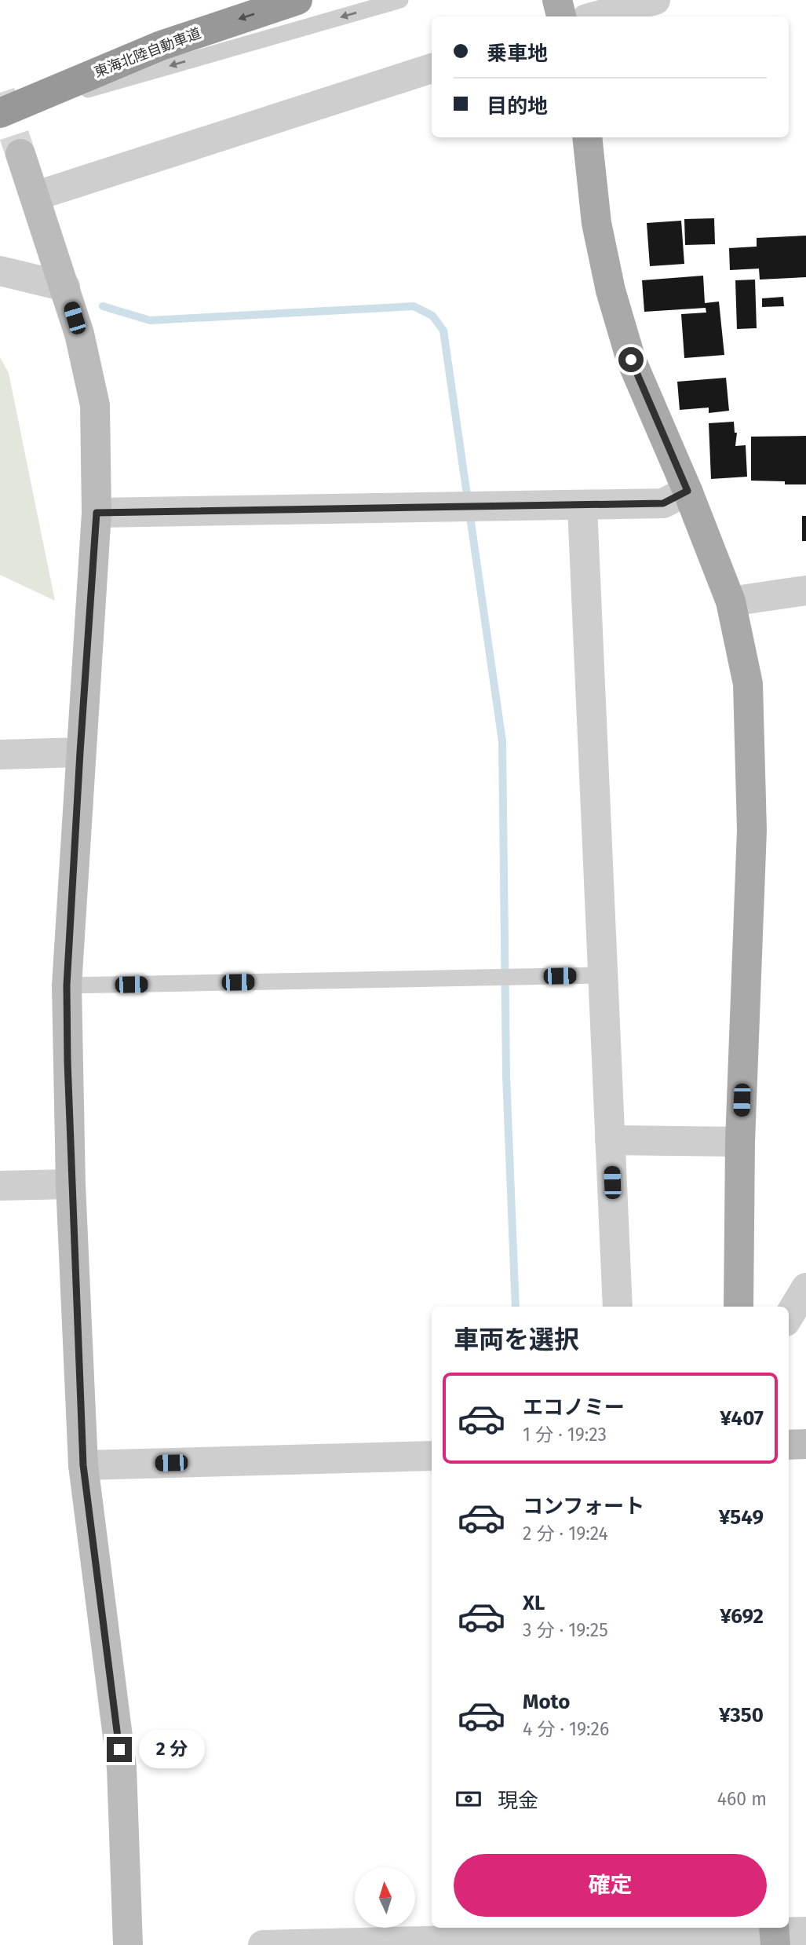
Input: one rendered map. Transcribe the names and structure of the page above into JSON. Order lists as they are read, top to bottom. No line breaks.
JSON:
{"streets":{"highway":["東海北陸自動車道"]},"one_way":["東海北陸自動車道"],"north":"top","page":{"banner":["乗車地","目的地"],"heading":"車両を選択","list":[{"name":"エコノミー","note":"1 分 · 19:23","value":"¥407"},{"name":"コンフォート","note":"2 分 · 19:24","value":"¥549"},{"name":"XL","note":"3 分 · 19:25","value":"¥692"},{"name":"Moto","note":"4 分 · 19:26","value":"¥350"}],"bubble":"2 分","pay":["現金","460 m"],"buttons":"確定"}}
